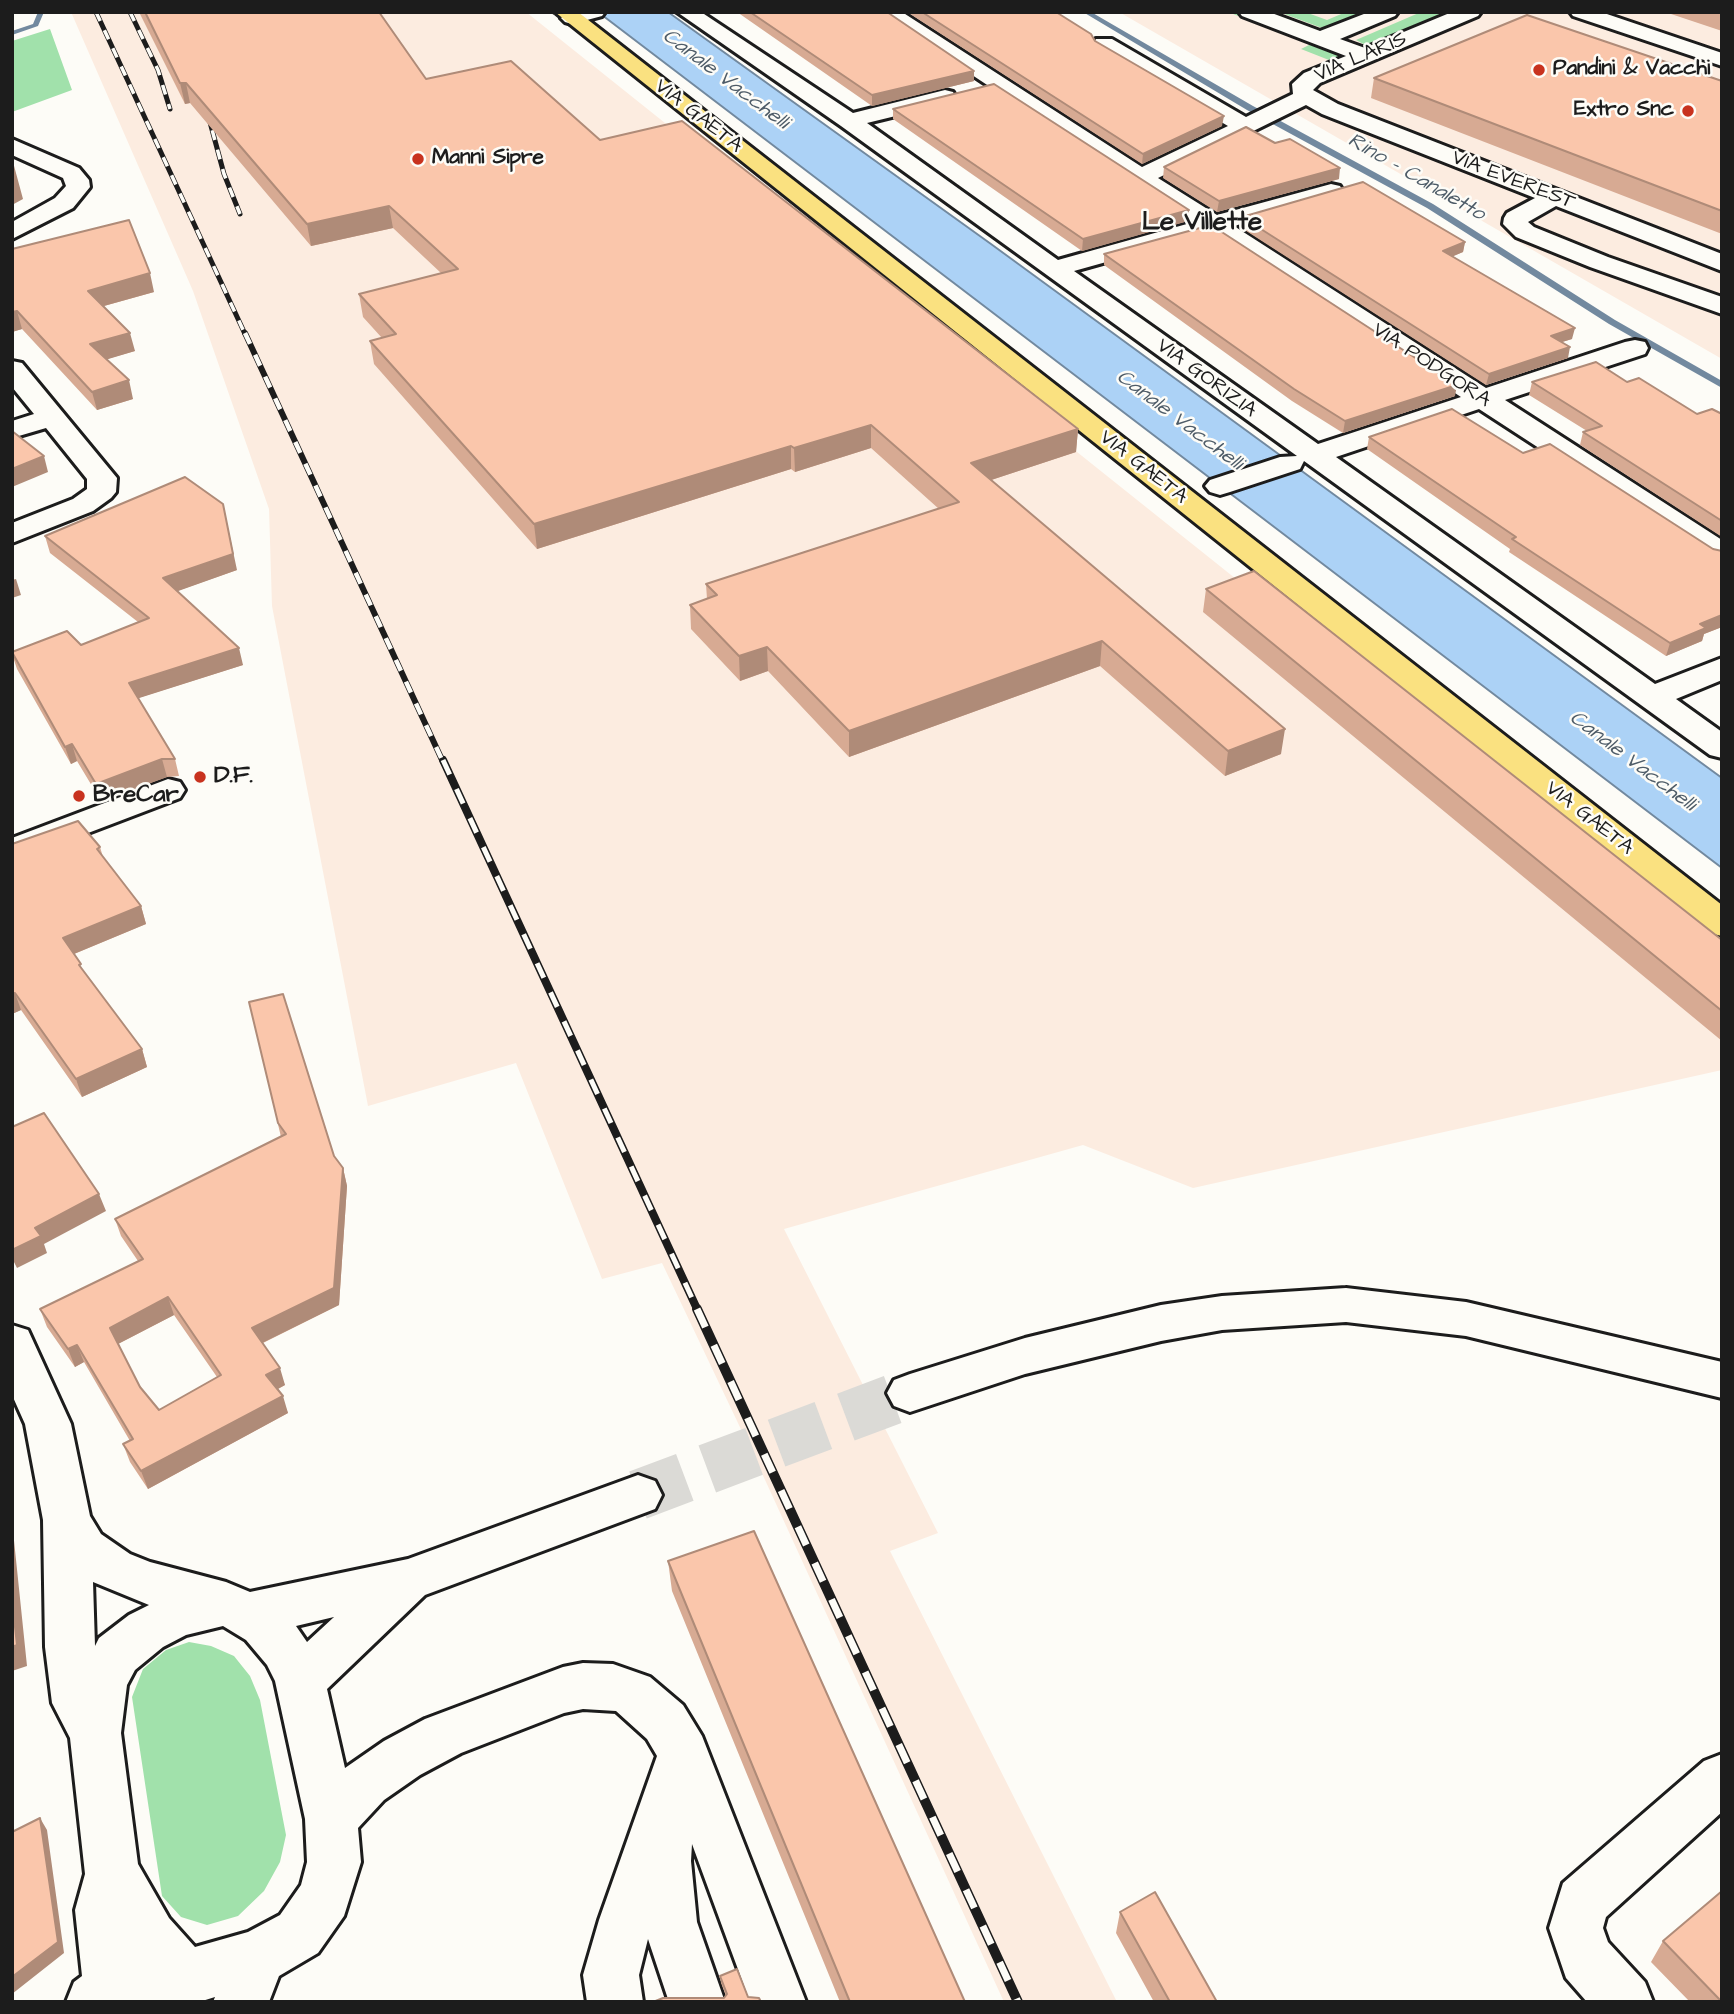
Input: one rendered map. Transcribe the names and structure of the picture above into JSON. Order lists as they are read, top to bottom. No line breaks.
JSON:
{"streets":{"main road":["VIA GAETA"],"street":["VIA LARIS","VIA EVEREST","VIA PODGORA","VIA GORIZIA"]},"crossings":[["VIA LARIS","VIA EVEREST"]],"districts":["Le Villette"],"water":["Canale Vacchelli","Rino - Canaletto"],"places":["Pandini & Vacchi","Extro Snc","Manni Sipre","D.F.","BreCar"]}
